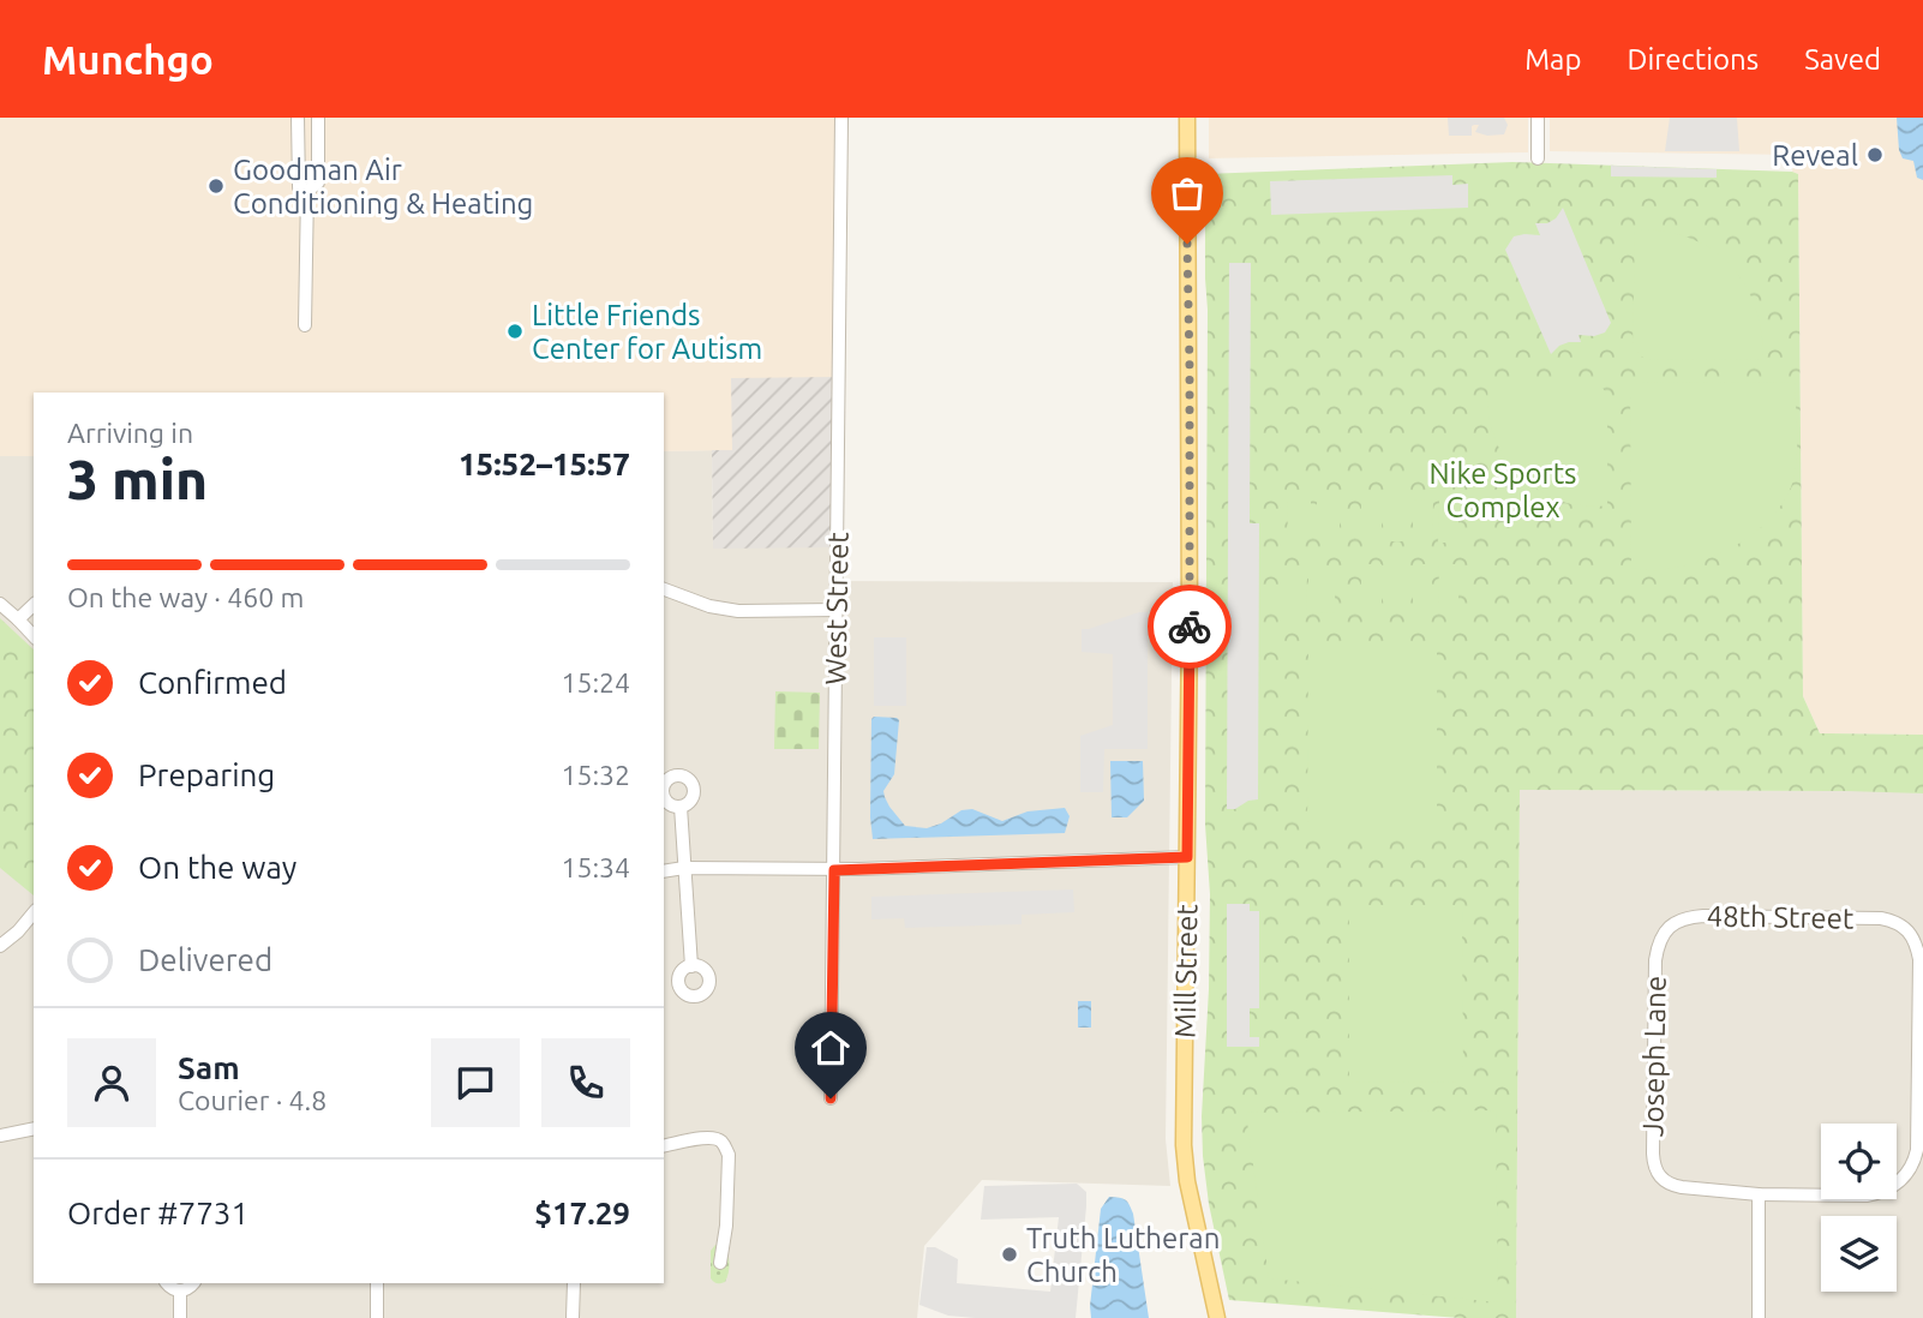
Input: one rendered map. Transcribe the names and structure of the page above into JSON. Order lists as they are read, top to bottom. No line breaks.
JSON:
{"streets":{"main road":["Mill Street"],"street":["West Street","48th Street","Joseph Lane"]},"crossings":[["48th Street","Joseph Lane"]],"parks":["Nike Sports Complex"],"places":["Reveal","Goodman Air Conditioning & Heating","Little Friends Center for Autism","Truth Lutheran Church"],"page":{"header":"Munchgo","nav":["Map","Directions","Saved"],"heading":["3 min","Arriving in","15:52–15:57"],"panel":["Sam","Courier · 4.8","Order #7731","$17.29"],"bar":"On the way · 460 m","list":[["Confirmed","15:24"],["Preparing","15:32"],["On the way","15:34"],"Delivered"]}}
